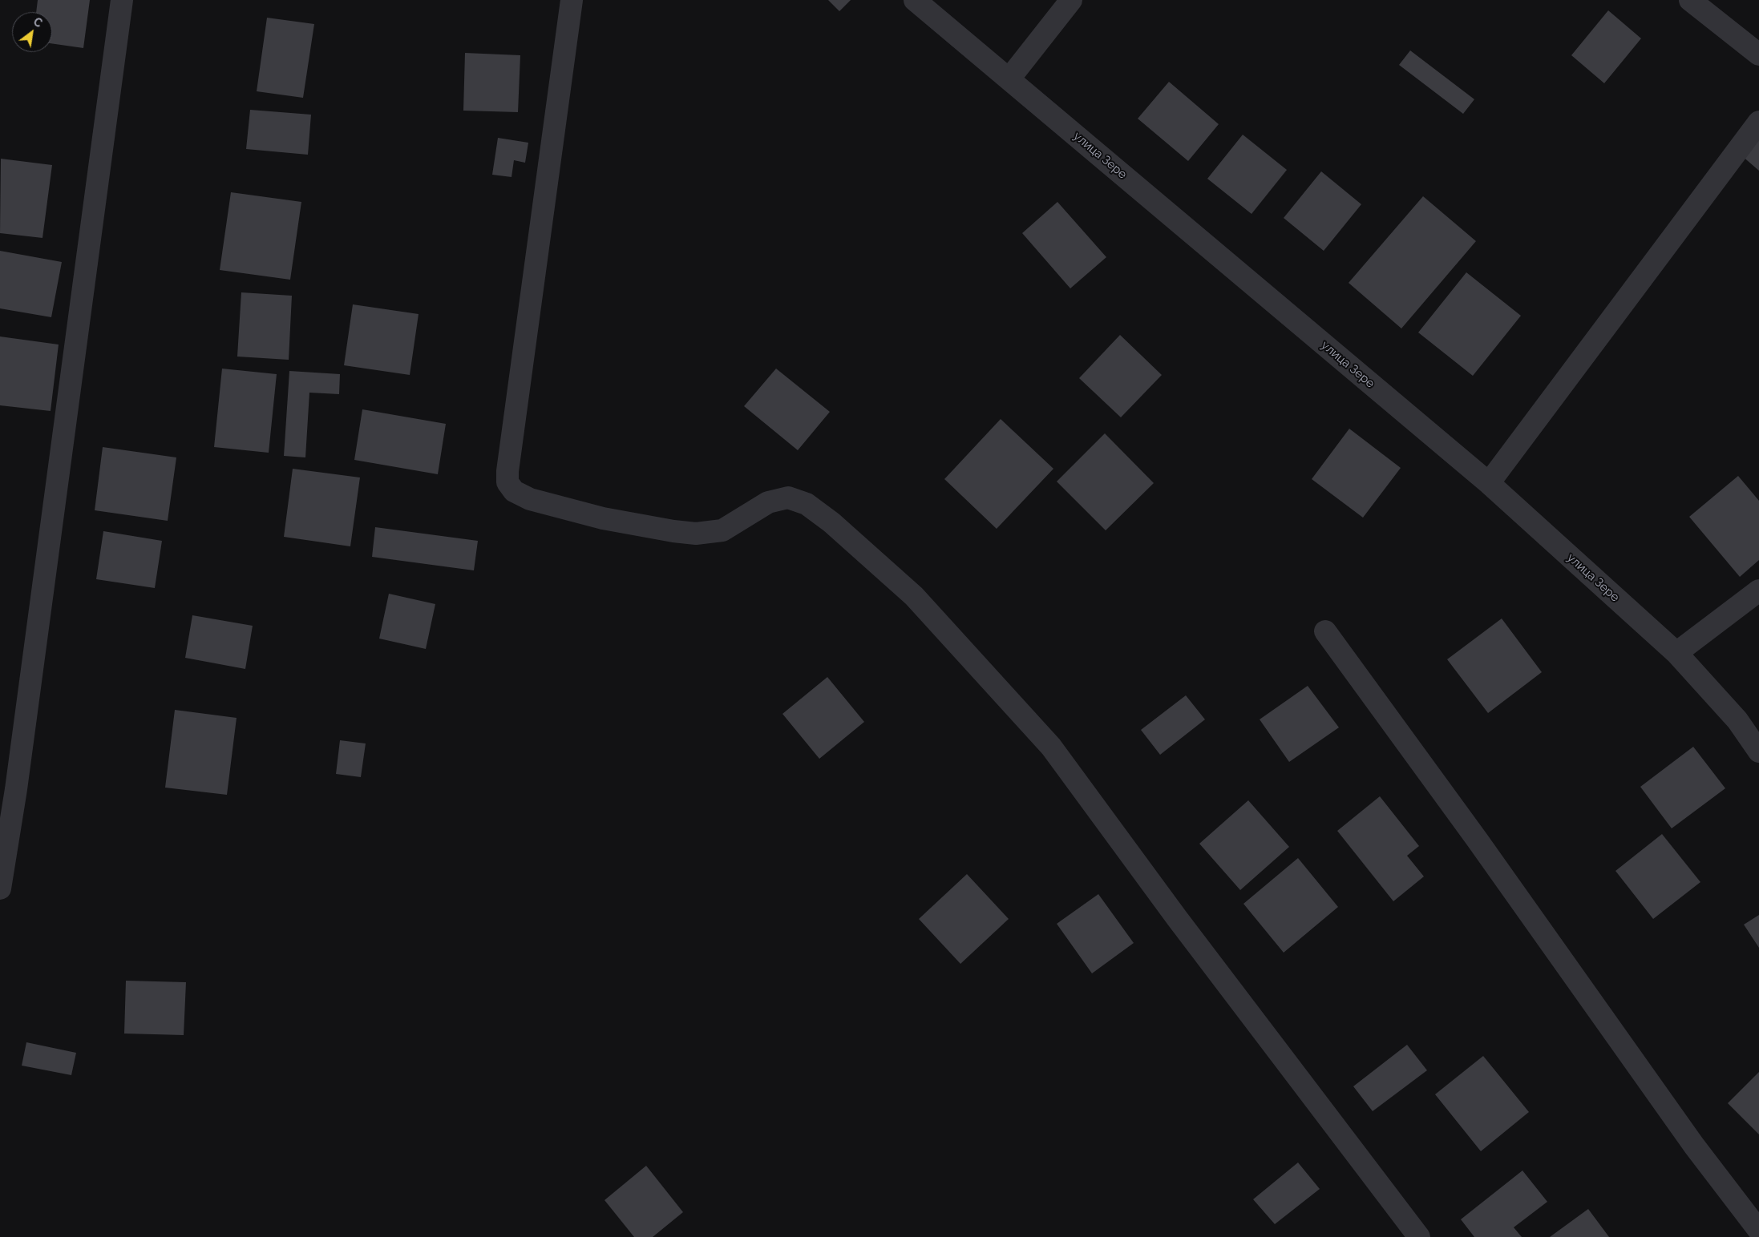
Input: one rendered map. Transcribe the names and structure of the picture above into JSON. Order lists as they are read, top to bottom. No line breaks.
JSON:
{"streets":{"street":["улица Зере"]},"north":"top right"}
